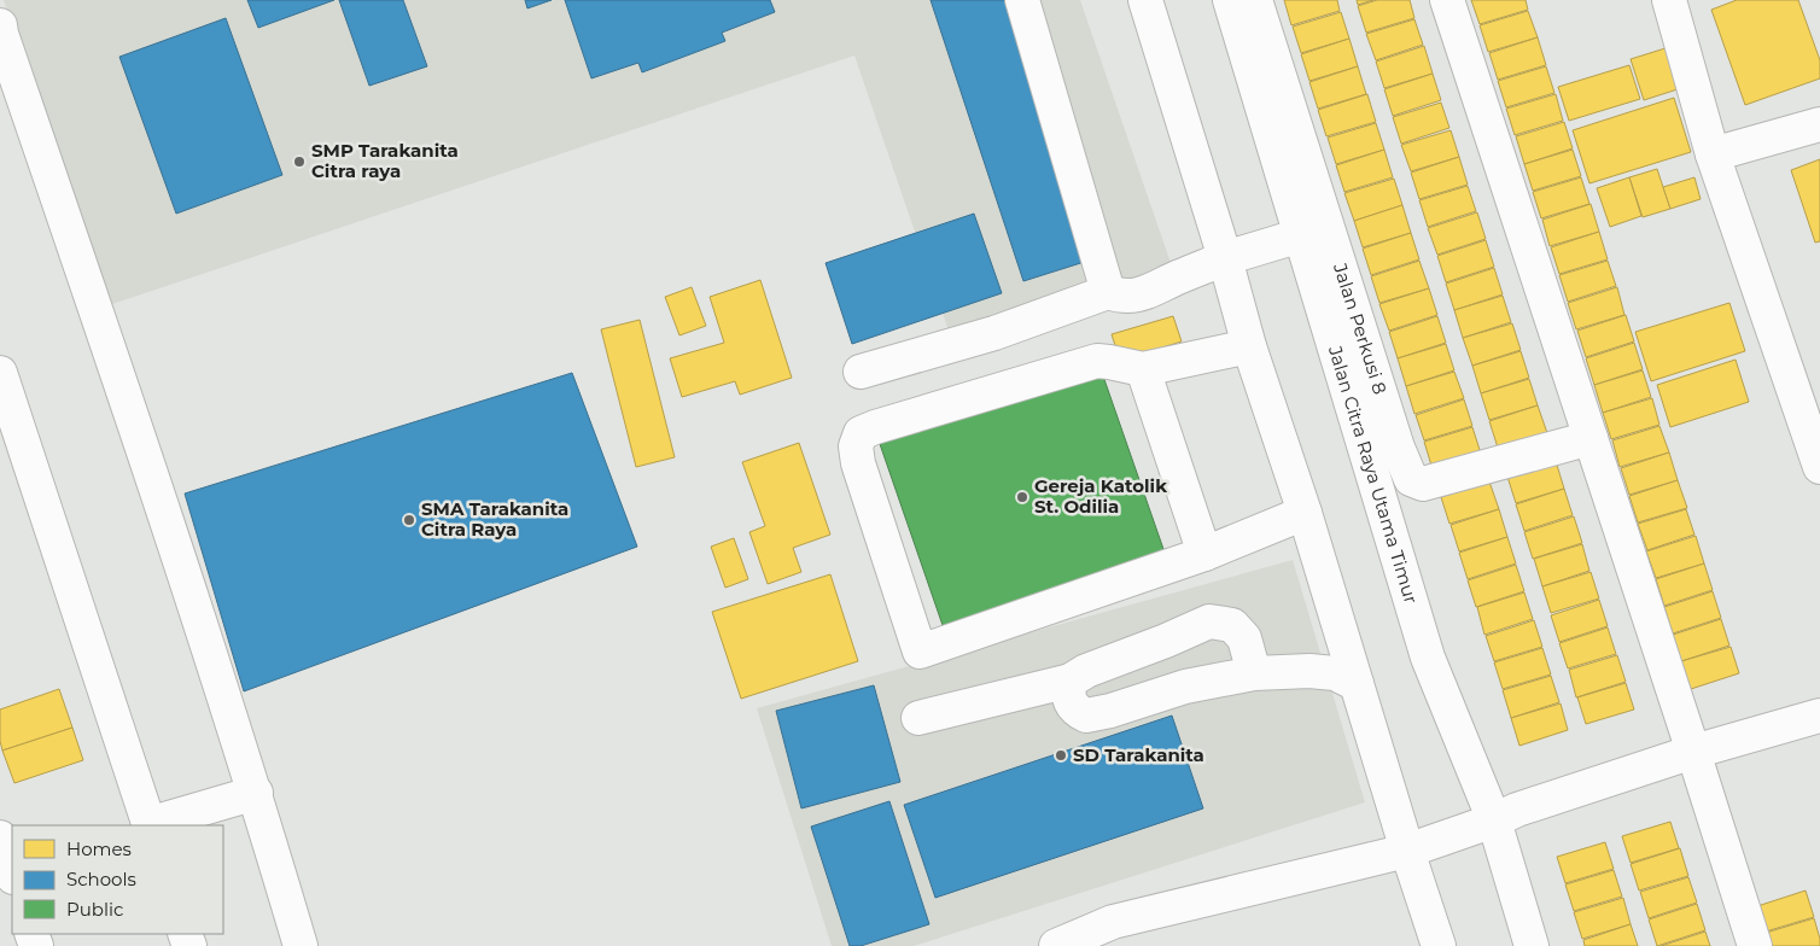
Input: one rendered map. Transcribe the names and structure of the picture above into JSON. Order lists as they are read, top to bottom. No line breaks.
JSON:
{"streets":{"street":["Jalan Perkusi 8","Jalan Citra Raya Utama Timur"]},"places":["SMP Tarakanita Citra raya","Gereja Katolik St. Odilia","SMA Tarakanita Citra Raya","SD Tarakanita"],"legend":["Homes","Schools","Public"]}
